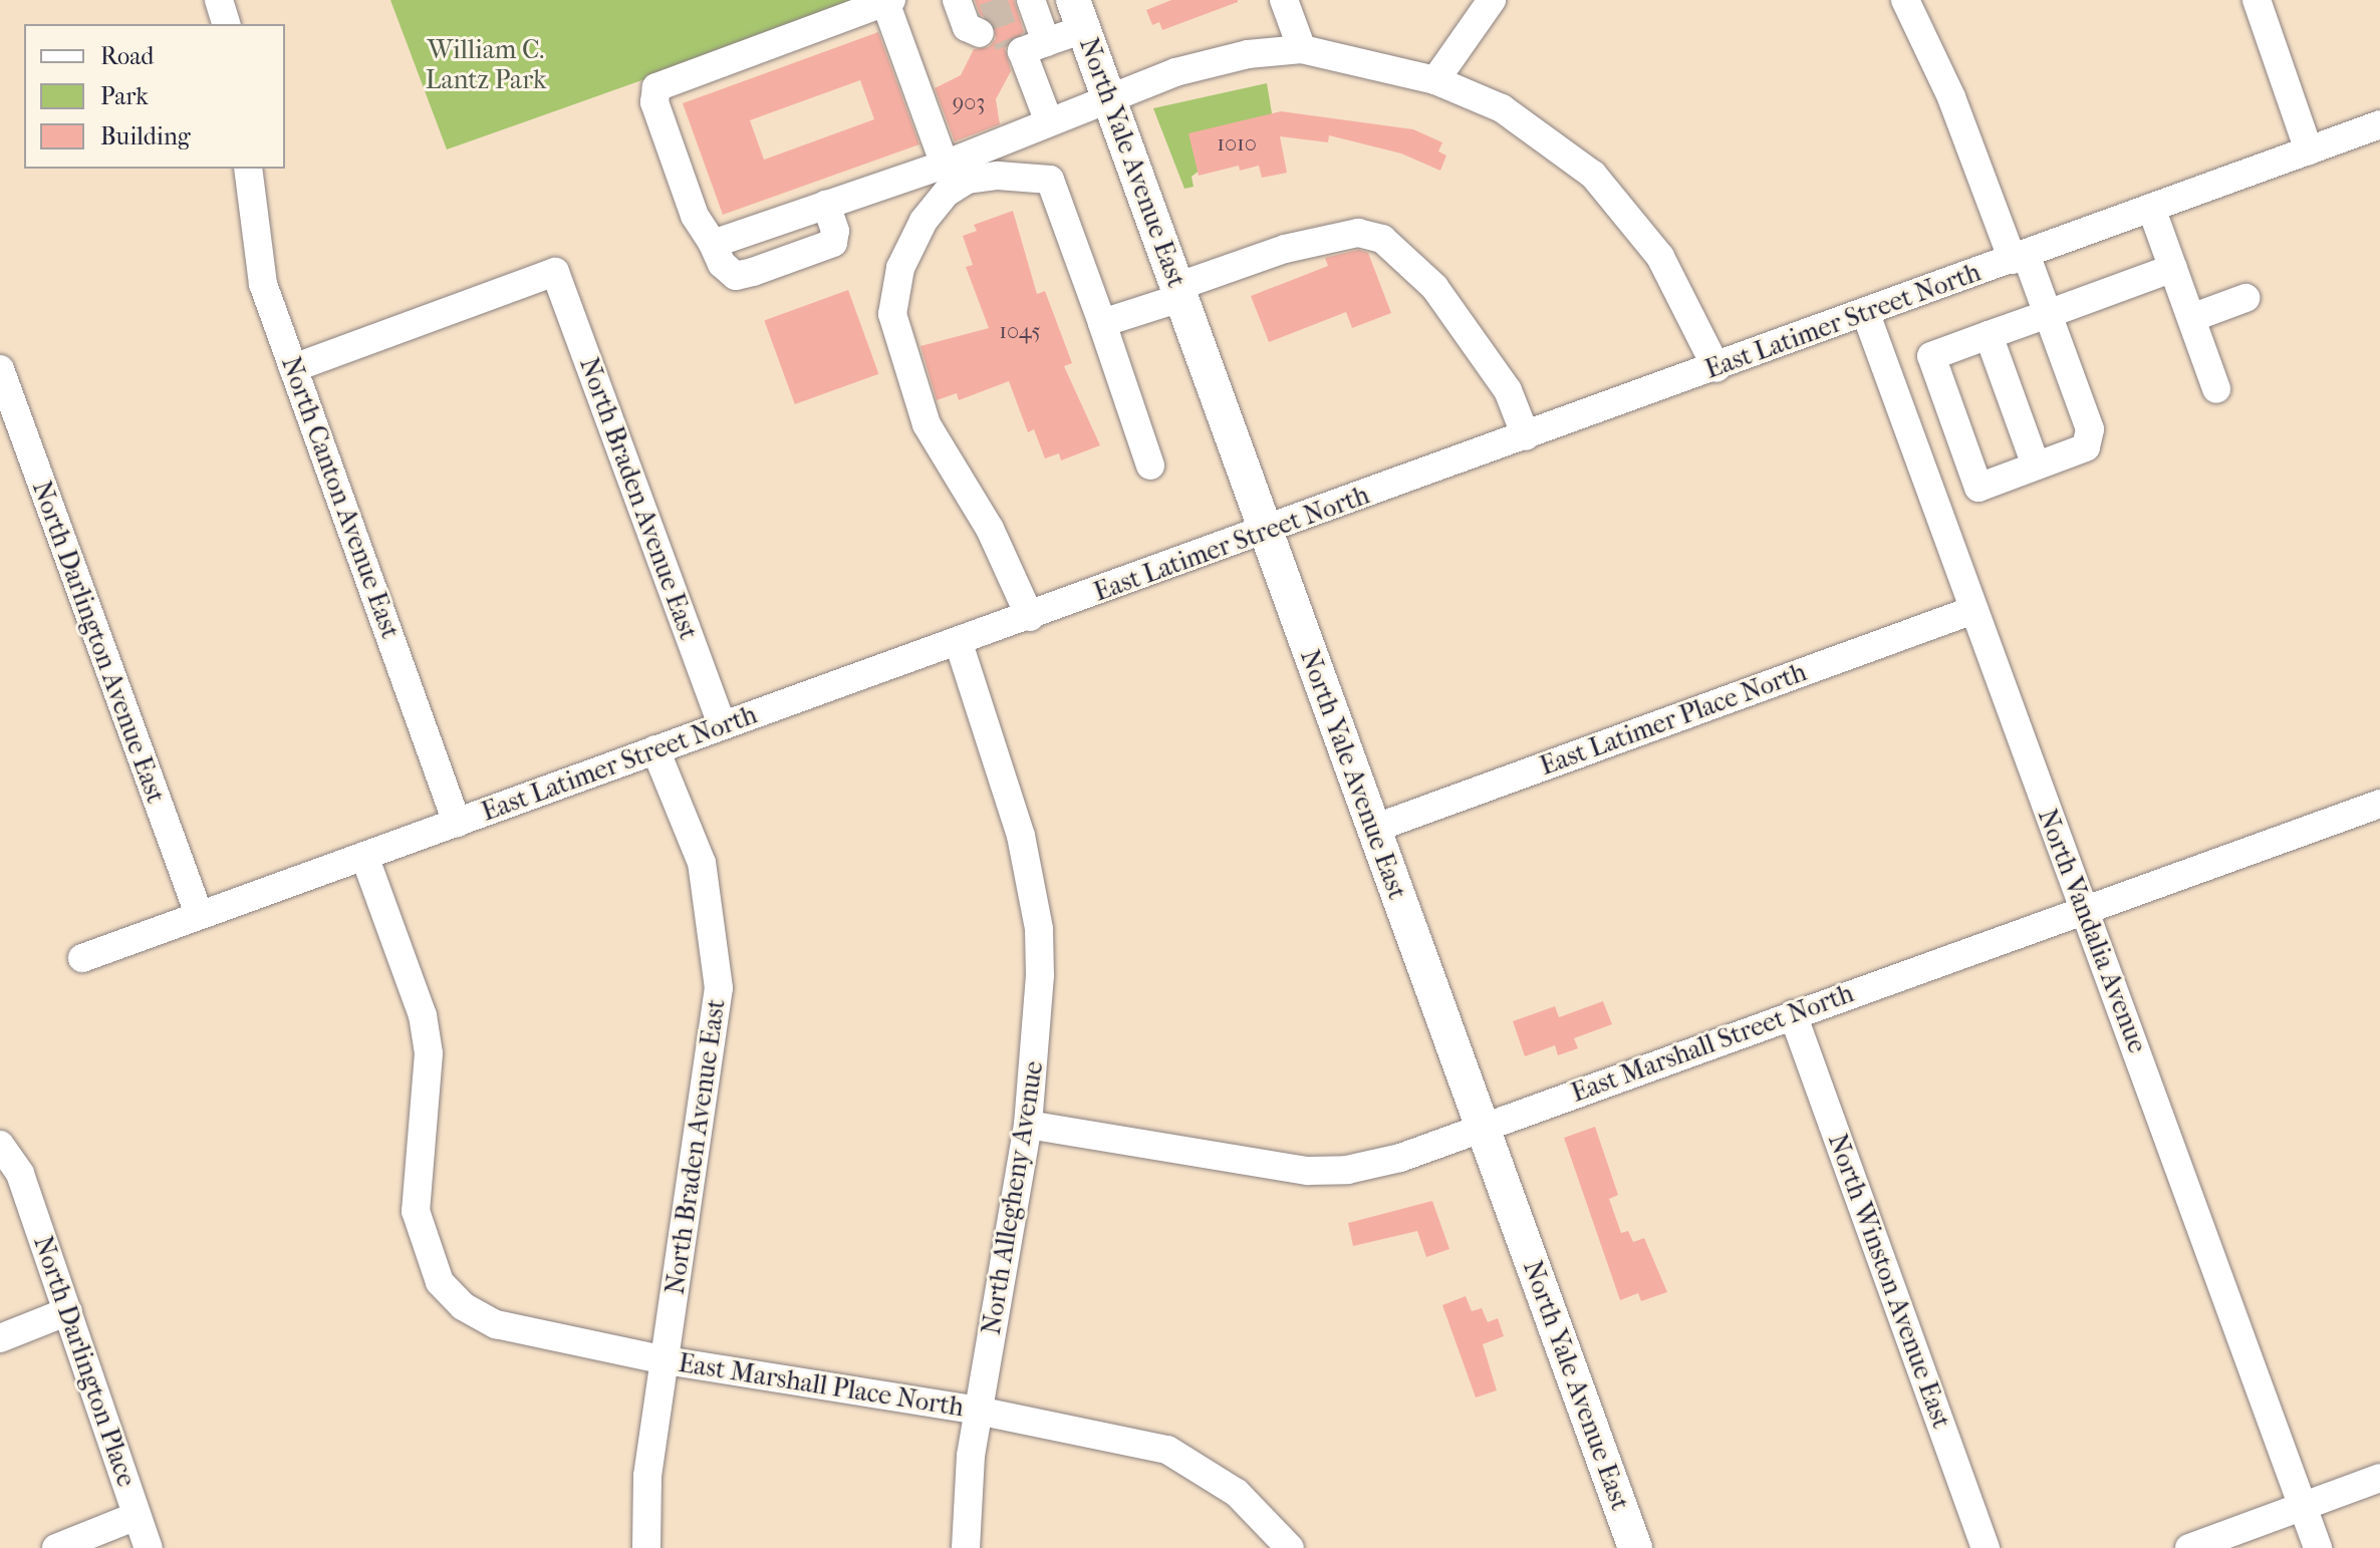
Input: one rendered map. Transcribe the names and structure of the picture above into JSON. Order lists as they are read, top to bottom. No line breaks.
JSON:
{"streets":{"main road":["North Yale Avenue East"],"street":["East Latimer Street North","North Canton Avenue East","North Braden Avenue East","North Darlington Avenue East","East Latimer Place North","North Vandalia Avenue","East Marshall Street North","North Allegheny Avenue","North Winston Avenue East","North Darlington Place","East Marshall Place North"]},"crossings":[["North Yale Avenue East","East Latimer Street North"],["North Yale Avenue East","East Latimer Place North"],["North Yale Avenue East","East Marshall Street North"],["East Latimer Street North","North Canton Avenue East"],["East Latimer Street North","North Braden Avenue East"],["East Latimer Street North","North Darlington Avenue East"],["East Latimer Street North","North Vandalia Avenue"],["East Latimer Street North","North Allegheny Avenue"],["North Canton Avenue East","North Braden Avenue East"],["North Braden Avenue East","East Marshall Place North"],["East Latimer Place North","North Vandalia Avenue"],["North Vandalia Avenue","East Marshall Street North"],["East Marshall Street North","North Allegheny Avenue"],["East Marshall Street North","North Winston Avenue East"],["North Allegheny Avenue","East Marshall Place North"]],"parks":["William C. Lantz Park"],"house_numbers":["903","1010","1045"],"legend":["Road","Park","Building"]}
